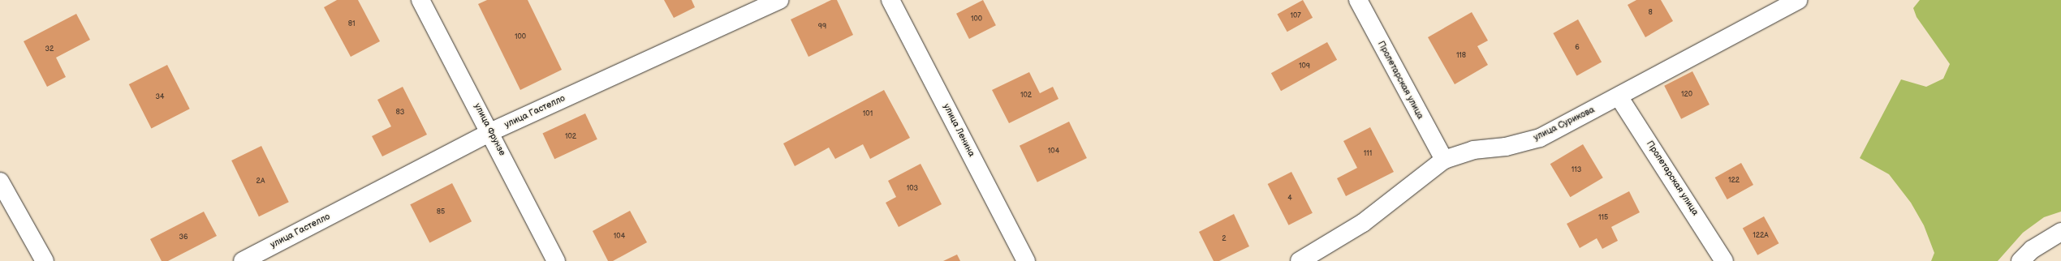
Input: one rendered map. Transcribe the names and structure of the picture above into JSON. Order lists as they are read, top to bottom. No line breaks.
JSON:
{"streets":{"street":["Пролетарская улица","улица Гастелло","улица Сурикова","улица Фрунзе","улица Ленина"]},"crossings":[["Пролетарская улица","улица Сурикова"],["улица Гастелло","улица Фрунзе"]],"house_numbers":["8","107","100","81","99","100","6","32","118","109","120","102","34","83","101","102","104","111","113","122","2А","103","4","85","115","122А","104","36","2"]}
